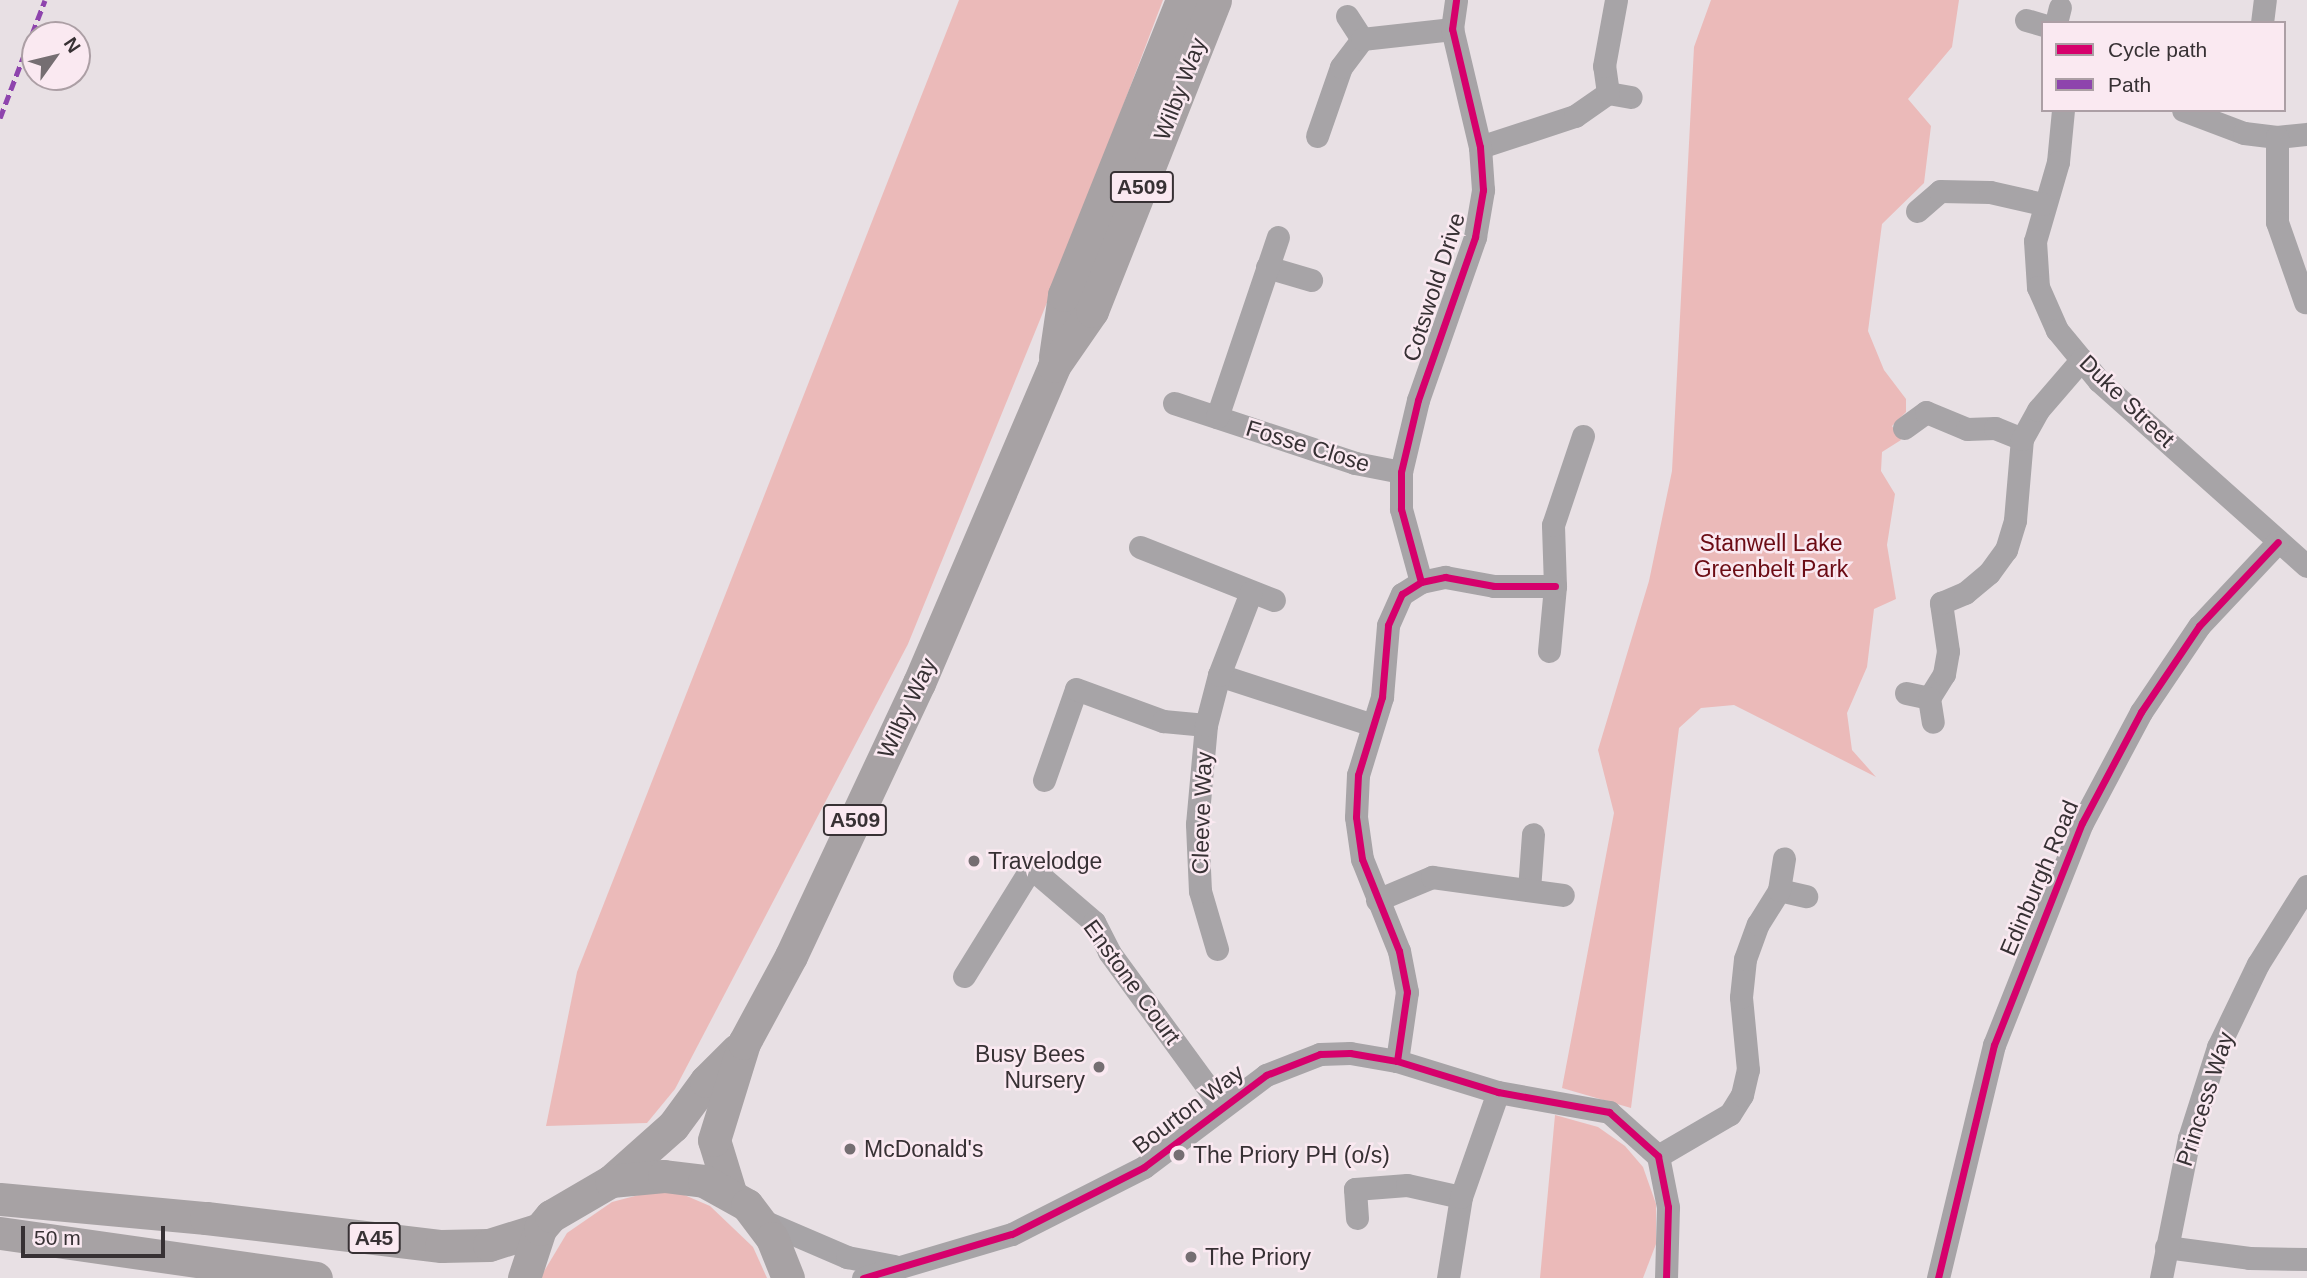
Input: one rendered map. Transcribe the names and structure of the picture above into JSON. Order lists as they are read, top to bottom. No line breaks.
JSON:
{"streets":{"highway":["Wilby Way","A509","A45"],"street":["Cotswold Drive","Duke Street","Fosse Close","Cleeve Way","Edinburgh Road","Enstone Court","Princess Way","Bourton Way"]},"crossings":[["Cotswold Drive","Fosse Close"],["Duke Street","Edinburgh Road"],["Enstone Court","Bourton Way"]],"parks":["Stanwell Lake Greenbelt Park"],"places":["Travelodge","Busy Bees Nursery","McDonald's","The Priory PH (o/s)","The Priory"],"legend":["Cycle path","Path"],"scale_bar":"50 m","north":"top right"}
